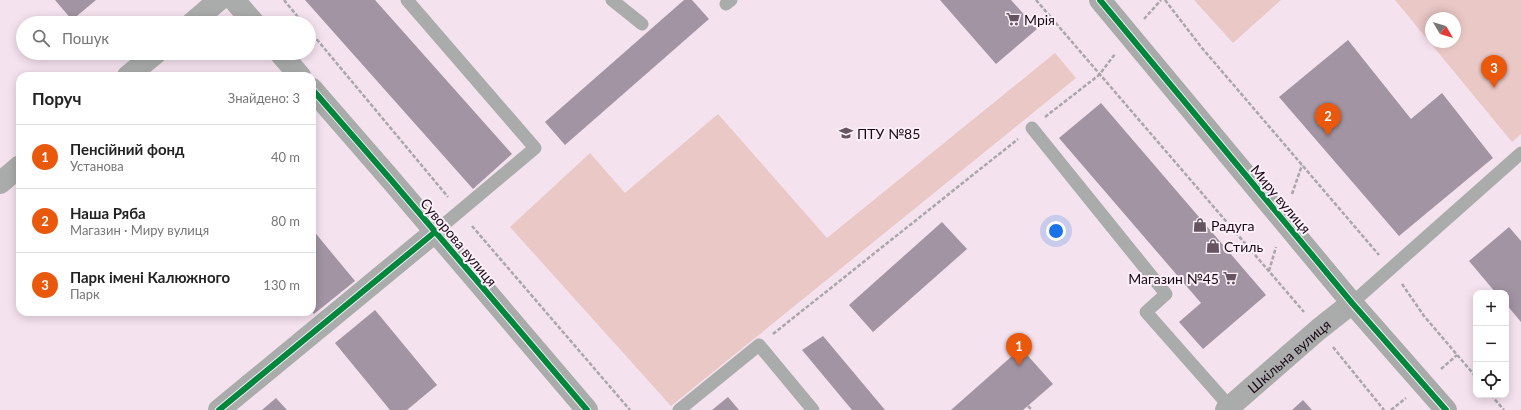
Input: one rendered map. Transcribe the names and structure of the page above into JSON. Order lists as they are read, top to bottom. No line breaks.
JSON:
{"streets":{"street":["Миру вулиця","Суворова вулиця","Шкільна вулиця"]},"crossings":[["Миру вулиця","Шкільна вулиця"]],"places":{"supermarket":["Мрія","Магазин №45"],"school or university":["ПТУ №85"],"shop":["Радуга","Стиль"]},"north":"bottom right","page":{"search":"Пошук","pins":["3","2","1"],"heading":["Поруч","Знайдено: 3"],"list":[{"mark":"1","name":"Пенсійний фонд","note":"Установа","value":"40 m"},{"mark":"2","name":"Наша Ряба","note":"Магазин · Миру вулиця","value":"80 m"},{"mark":"3","name":"Парк імені Калюжного","note":"Парк","value":"130 m"}],"map_buttons":["+","−"]}}
